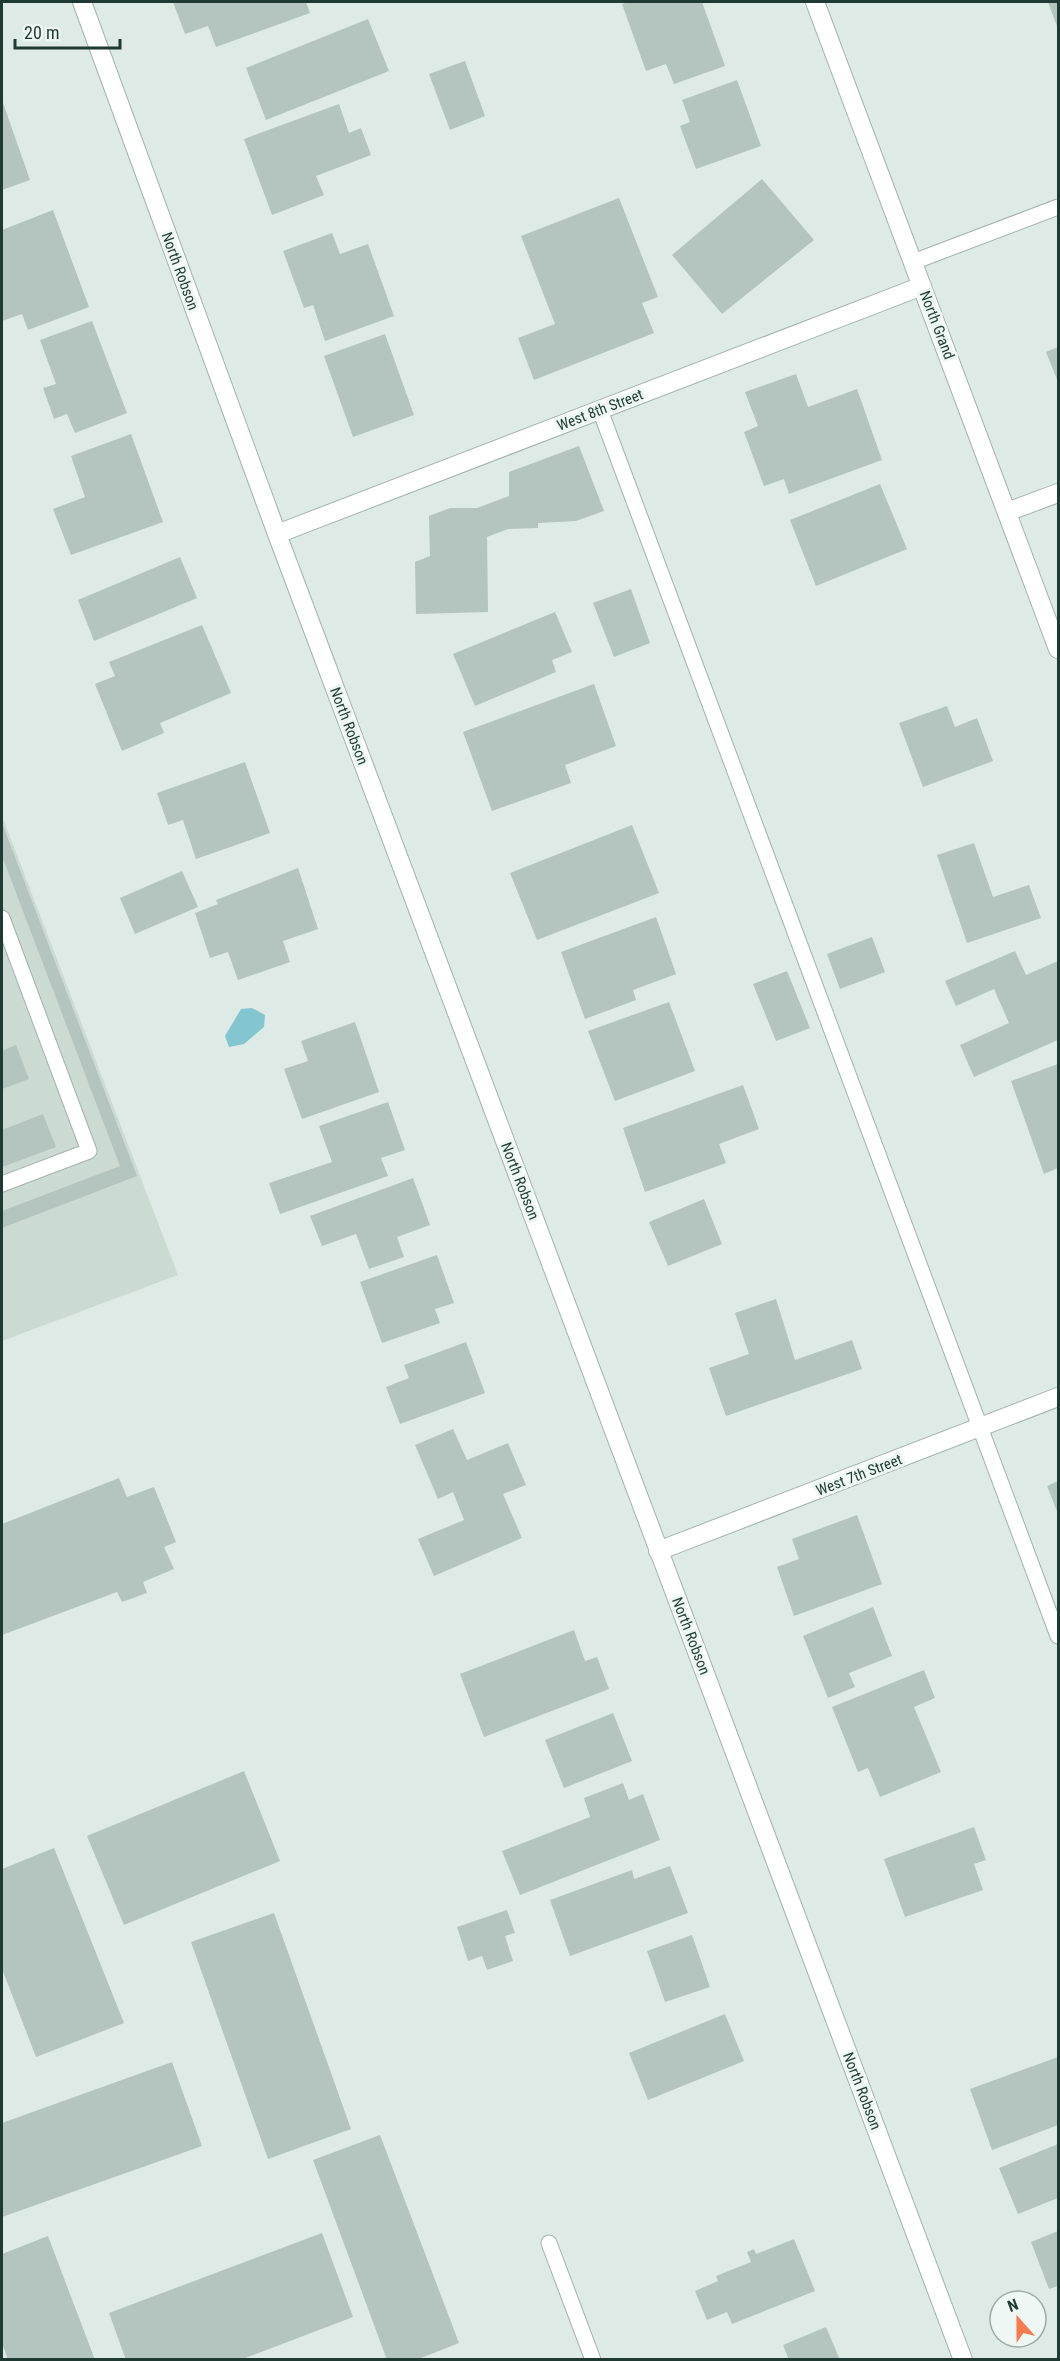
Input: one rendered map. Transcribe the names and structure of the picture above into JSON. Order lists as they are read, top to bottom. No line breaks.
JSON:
{"streets":{"street":["North Robson","North Grand","West 8th Street","West 7th Street"]},"crossings":[["North Robson","West 8th Street"],["North Robson","West 7th Street"],["North Grand","West 8th Street"]],"scale_bar":"20 m","north":"top"}
